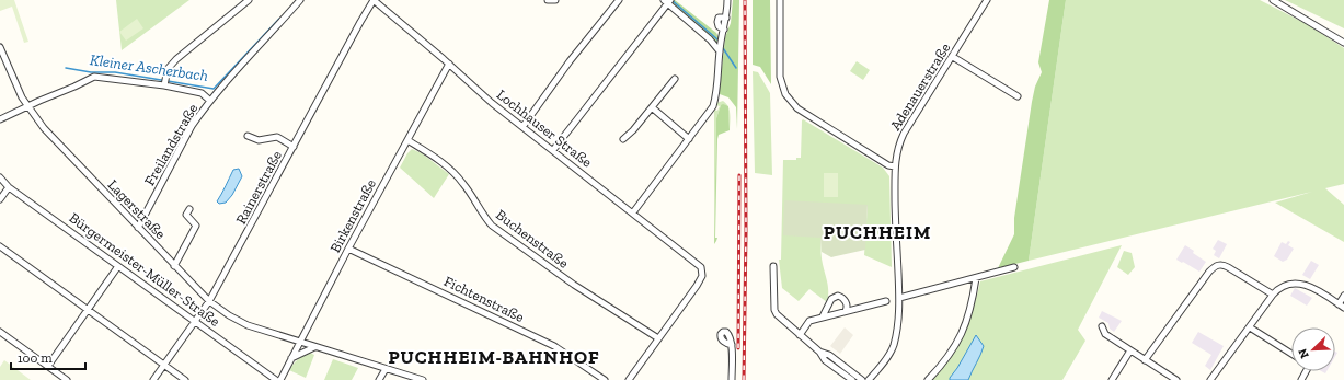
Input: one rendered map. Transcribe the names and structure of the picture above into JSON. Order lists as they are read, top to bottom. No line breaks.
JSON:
{"streets":{"street":["Adenauerstraße","Lochhauser Straße","Freilandstraße","Rainerstraße","Lagerstraße","Birkenstraße","Buchenstraße","Bürgermeister-Müller-Straße","Fichtenstraße"]},"crossings":[["Lochhauser Straße","Rainerstraße"],["Lochhauser Straße","Birkenstraße"],["Lochhauser Straße","Buchenstraße"],["Freilandstraße","Lagerstraße"],["Rainerstraße","Lagerstraße"],["Rainerstraße","Bürgermeister-Müller-Straße"],["Lagerstraße","Birkenstraße"],["Birkenstraße","Buchenstraße"],["Birkenstraße","Fichtenstraße"]],"districts":["PUCHHEIM","PUCHHEIM-BAHNHOF"],"water":["Kleiner Ascherbach"],"scale_bar":"100 m","north":"bottom left"}
